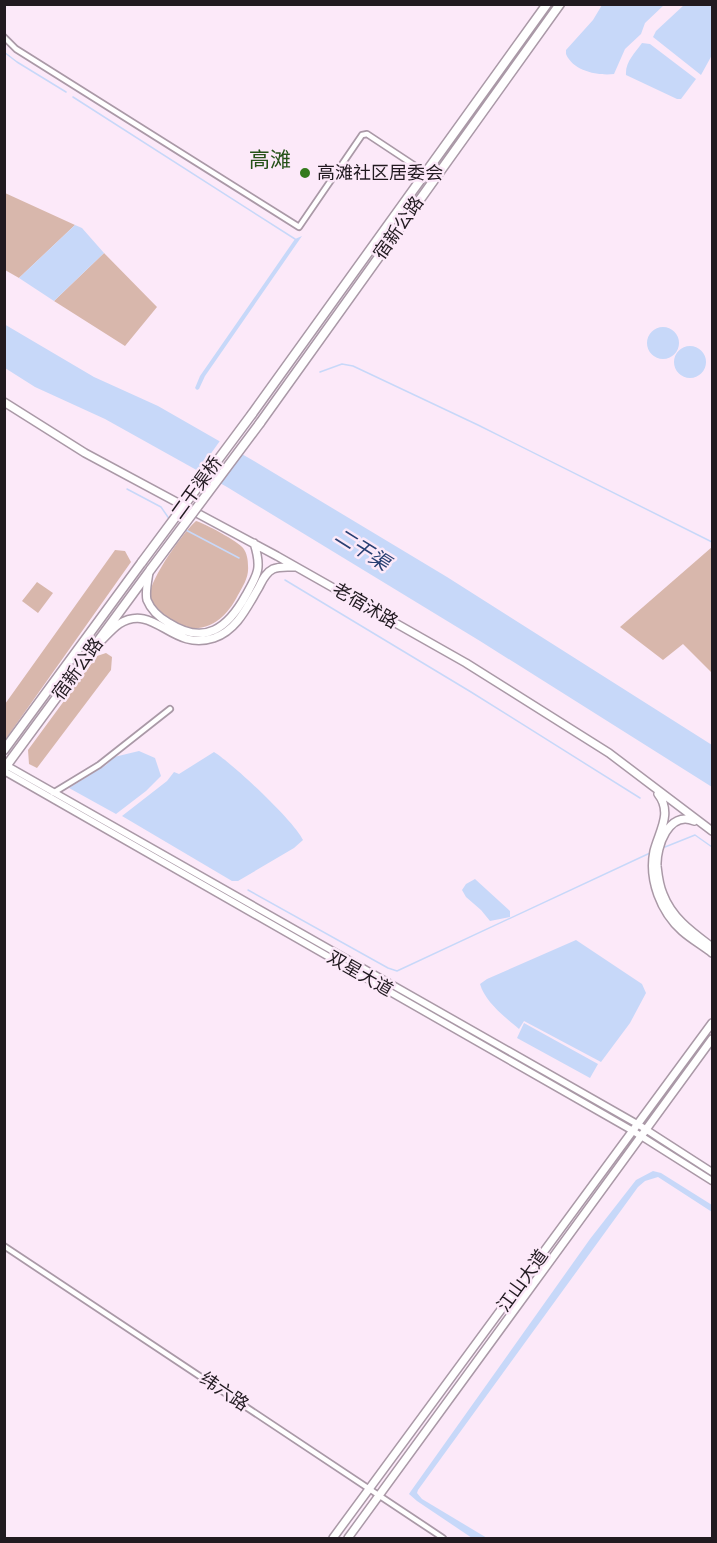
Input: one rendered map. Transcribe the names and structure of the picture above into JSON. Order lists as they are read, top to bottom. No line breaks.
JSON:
{"streets":{"highway":["宿新公路","二干渠桥"],"main road":["老宿沭路","江山大道"],"street":["双星大道","纬六路"]},"crossings":[["宿新公路","二干渠桥"],["宿新公路","双星大道"],["双星大道","江山大道"],["江山大道","纬六路"]],"districts":["高滩"],"water":["二干渠"],"places":["高滩社区居委会"]}
